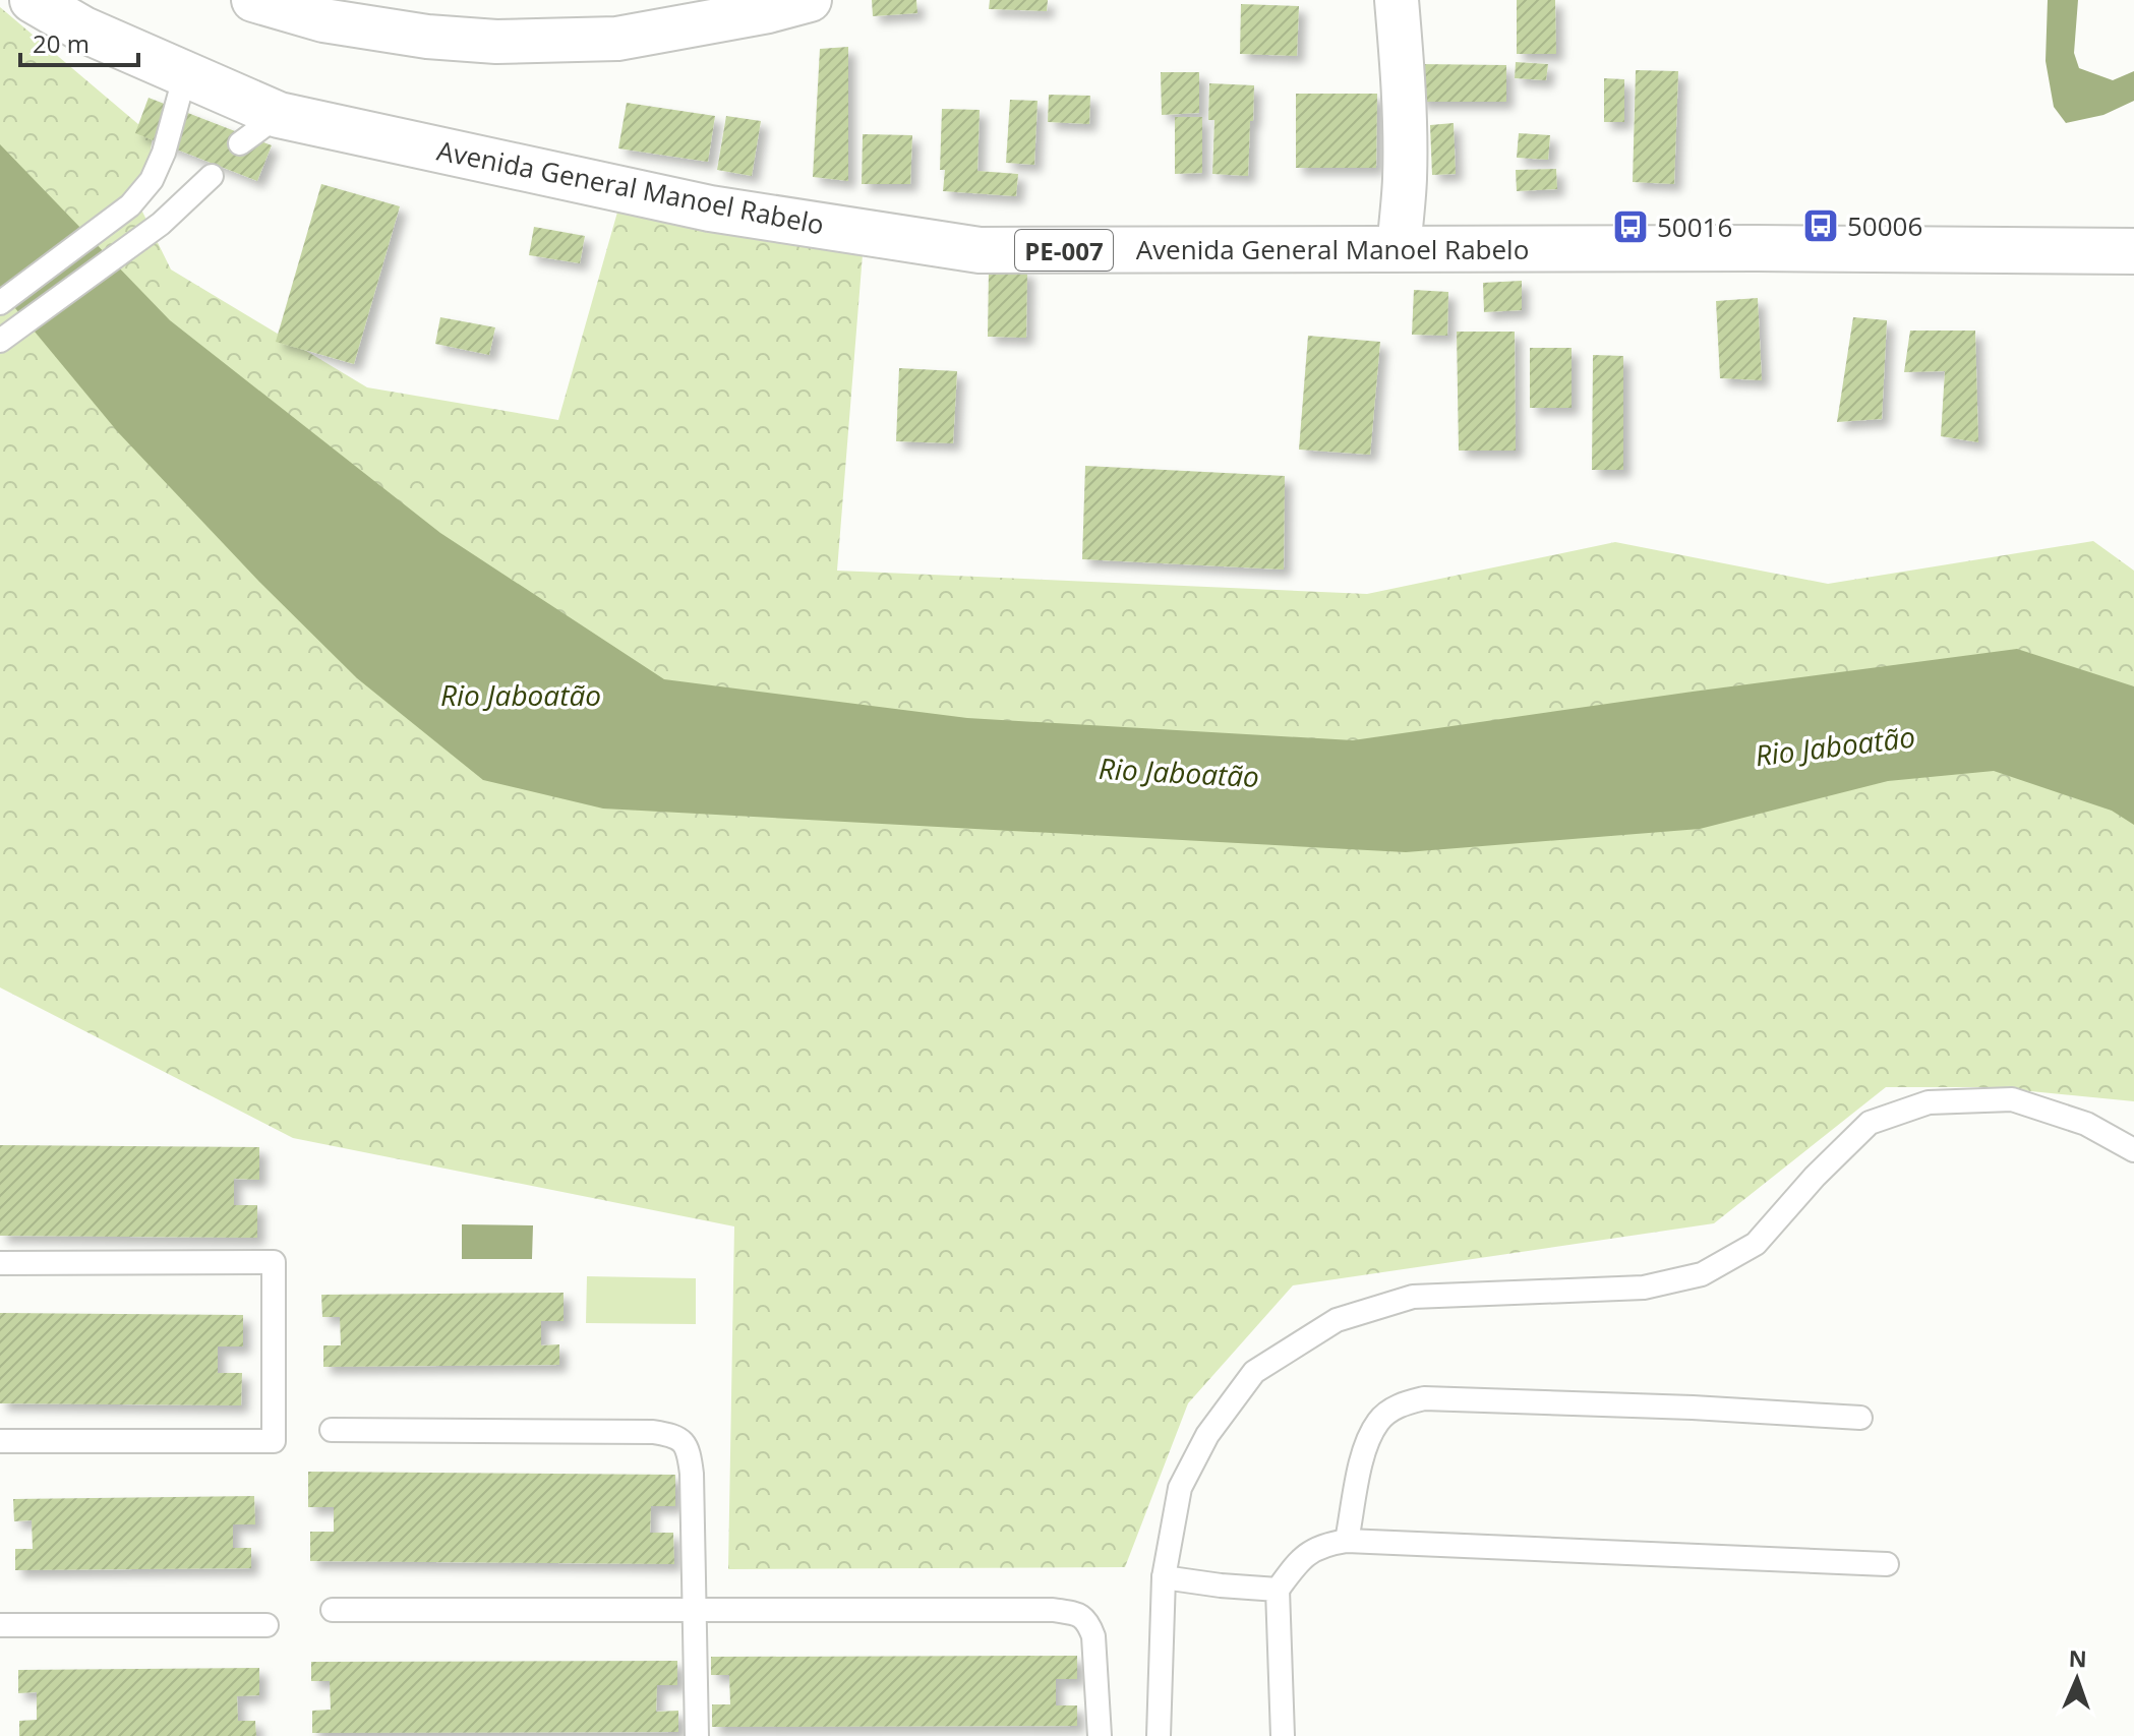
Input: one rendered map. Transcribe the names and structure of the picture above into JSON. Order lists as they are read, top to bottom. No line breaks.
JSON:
{"streets":{"main road":["Avenida General Manoel Rabelo","PE-007"]},"water":["Rio Jaboatão"],"places":{"bus stop":["50006","50016"]},"scale_bar":"20 m","north":"top"}
